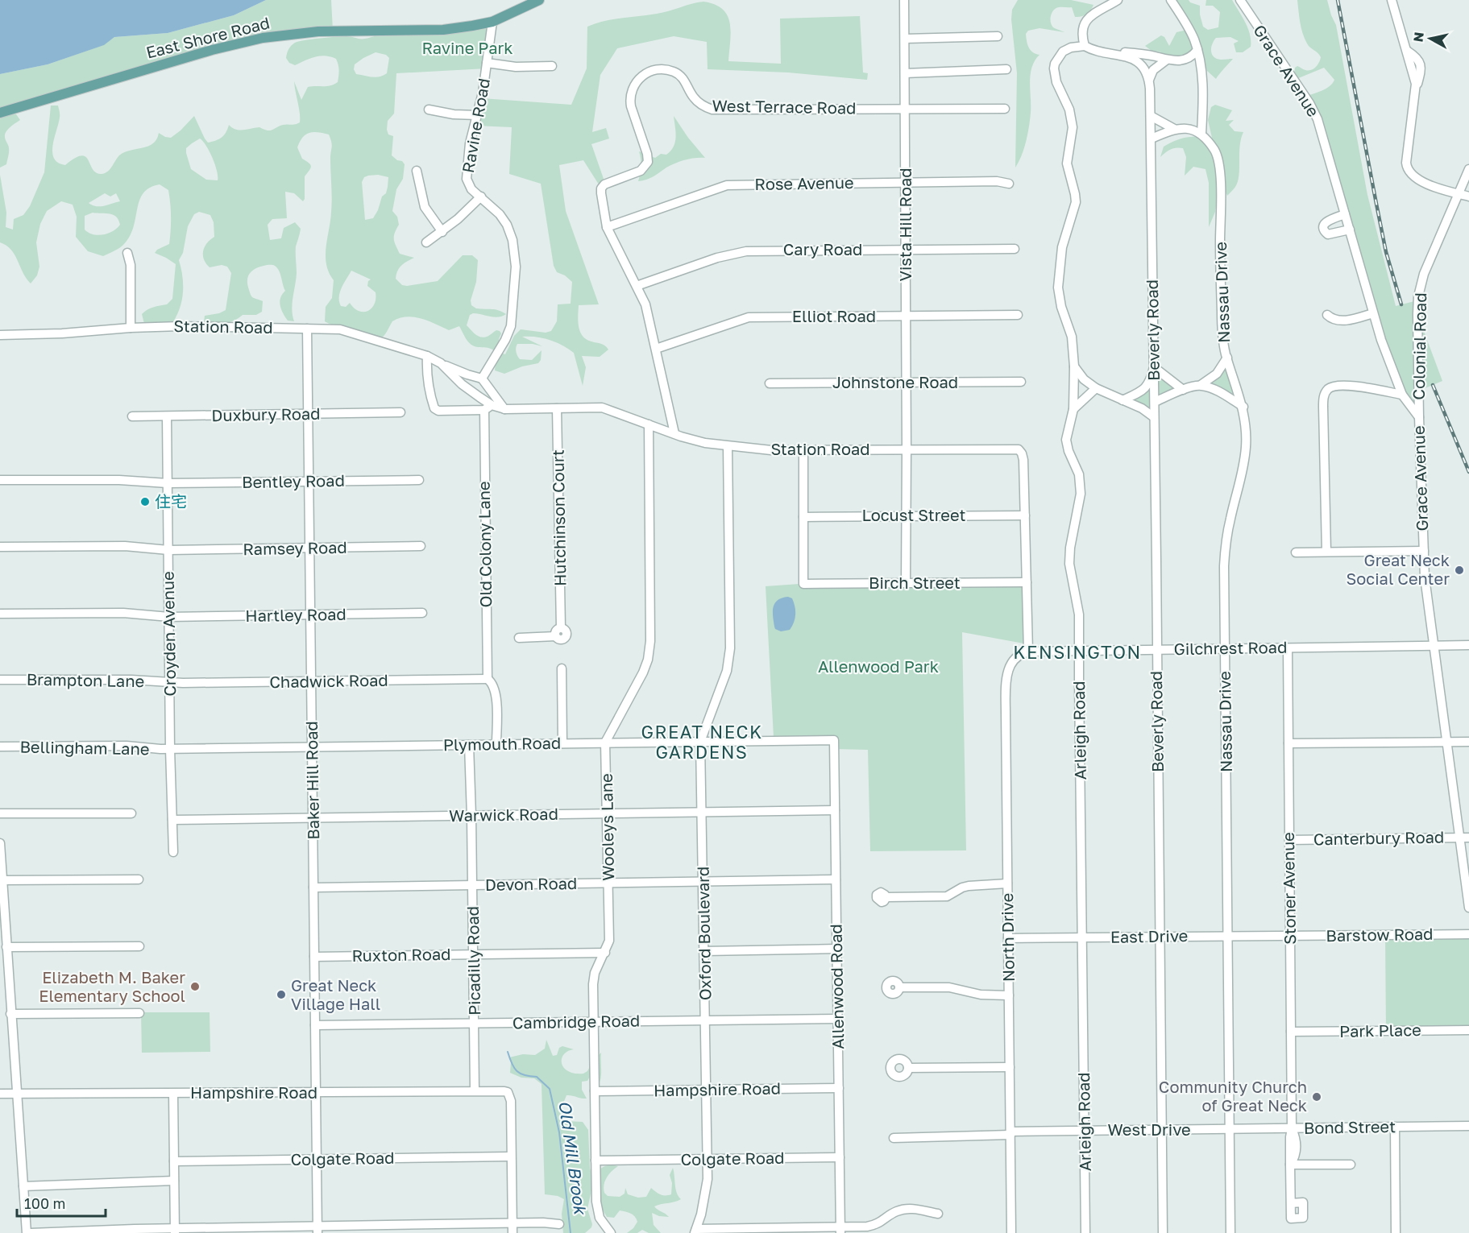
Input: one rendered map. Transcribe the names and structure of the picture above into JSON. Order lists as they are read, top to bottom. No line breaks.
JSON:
{"streets":{"main road":["East Shore Road"],"street":["Grace Avenue","West Terrace Road","Ravine Road","Rose Avenue","Vista Hill Road","Cary Road","Nassau Drive","Elliot Road","Station Road","Beverly Road","Colonial Road","Johnstone Road","Duxbury Road","Bentley Road","Locust Street","Hutchinson Court","Old Colony Lane","Ramsey Road","Birch Street","Hartley Road","Croyden Avenue","Gilchrest Road","Brampton Lane","Chadwick Road","Arleigh Road","Plymouth Road","Bellingham Lane","Baker Hill Road","Warwick Road","Wooleys Lane","Canterbury Road","Devon Road","Stoner Avenue","Oxford Boulevard","Barstow Road","East Drive","North Drive","Ruxton Road","Picadilly Road","Allenwood Road","Cambridge Road","Park Place","Hampshire Road","Bond Street","West Drive","Colgate Road"]},"crossings":[["East Shore Road","Ravine Road"],["Grace Avenue","Colonial Road"],["Grace Avenue","Gilchrest Road"],["Grace Avenue","Canterbury Road"],["West Terrace Road","Rose Avenue"],["West Terrace Road","Vista Hill Road"],["Ravine Road","Station Road"],["Rose Avenue","Vista Hill Road"],["Vista Hill Road","Cary Road"],["Vista Hill Road","Elliot Road"],["Vista Hill Road","Station Road"],["Vista Hill Road","Johnstone Road"],["Vista Hill Road","Locust Street"],["Vista Hill Road","Birch Street"],["Nassau Drive","Gilchrest Road"],["Nassau Drive","East Drive"],["Nassau Drive","Bond Street"],["Nassau Drive","West Drive"],["Station Road","Locust Street"],["Station Road","Hutchinson Court"],["Station Road","Old Colony Lane"],["Station Road","Birch Street"],["Station Road","Gilchrest Road"],["Station Road","Baker Hill Road"],["Station Road","Oxford Boulevard"],["Station Road","North Drive"],["Beverly Road","Gilchrest Road"],["Beverly Road","East Drive"],["Beverly Road","West Drive"],["Duxbury Road","Croyden Avenue"],["Duxbury Road","Baker Hill Road"],["Bentley Road","Croyden Avenue"],["Bentley Road","Baker Hill Road"],["Locust Street","Birch Street"],["Old Colony Lane","Chadwick Road"],["Ramsey Road","Croyden Avenue"],["Ramsey Road","Baker Hill Road"],["Hartley Road","Croyden Avenue"],["Hartley Road","Baker Hill Road"],["Croyden Avenue","Brampton Lane"],["Croyden Avenue","Chadwick Road"],["Croyden Avenue","Plymouth Road"],["Croyden Avenue","Bellingham Lane"],["Croyden Avenue","Warwick Road"],["Gilchrest Road","Arleigh Road"],["Gilchrest Road","Stoner Avenue"],["Gilchrest Road","North Drive"],["Brampton Lane","Chadwick Road"],["Chadwick Road","Baker Hill Road"],["Arleigh Road","East Drive"],["Arleigh Road","West Drive"],["Plymouth Road","Bellingham Lane"],["Plymouth Road","Baker Hill Road"],["Plymouth Road","Wooleys Lane"],["Plymouth Road","Oxford Boulevard"],["Plymouth Road","Picadilly Road"],["Plymouth Road","Allenwood Road"],["Baker Hill Road","Warwick Road"],["Baker Hill Road","Devon Road"],["Baker Hill Road","Ruxton Road"],["Baker Hill Road","Cambridge Road"],["Baker Hill Road","Hampshire Road"],["Baker Hill Road","Colgate Road"],["Warwick Road","Wooleys Lane"],["Warwick Road","Oxford Boulevard"],["Warwick Road","Picadilly Road"],["Warwick Road","Allenwood Road"],["Wooleys Lane","Devon Road"],["Wooleys Lane","Ruxton Road"],["Wooleys Lane","Cambridge Road"],["Wooleys Lane","Hampshire Road"],["Wooleys Lane","Colgate Road"],["Canterbury Road","Stoner Avenue"],["Devon Road","Oxford Boulevard"],["Devon Road","Picadilly Road"],["Devon Road","Allenwood Road"],["Stoner Avenue","Barstow Road"],["Stoner Avenue","East Drive"],["Stoner Avenue","Park Place"],["Stoner Avenue","Bond Street"],["Oxford Boulevard","Cambridge Road"],["Oxford Boulevard","Hampshire Road"],["Oxford Boulevard","Colgate Road"],["Barstow Road","East Drive"],["East Drive","North Drive"],["North Drive","West Drive"],["Ruxton Road","Picadilly Road"],["Picadilly Road","Cambridge Road"],["Picadilly Road","Hampshire Road"],["Allenwood Road","Cambridge Road"],["Allenwood Road","Hampshire Road"],["Allenwood Road","Colgate Road"],["Hampshire Road","Colgate Road"],["Bond Street","West Drive"]],"districts":["KENSINGTON","GREAT NECK GARDENS"],"water":["Old Mill Brook"],"parks":["Ravine Park","Allenwood Park"],"places":["住宅","Great Neck Social Center","Elizabeth M. Baker Elementary School","Great Neck Village Hall","Community Church of Great Neck"],"scale_bar":"100 m","north":"left"}
